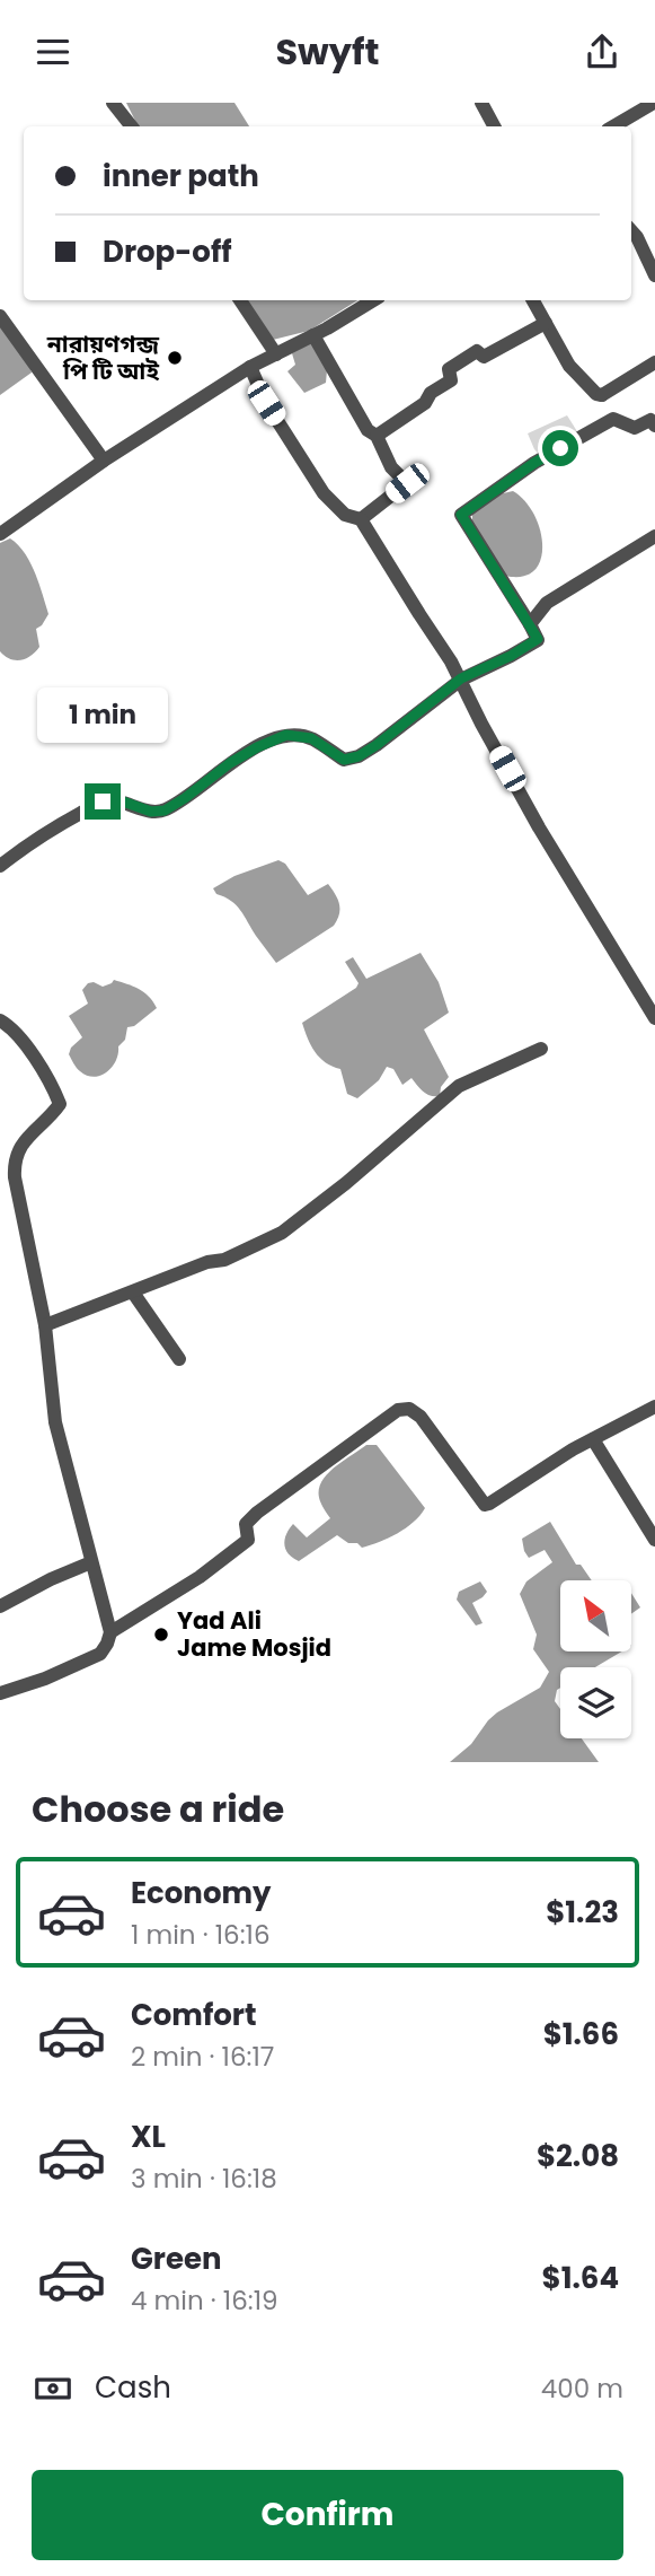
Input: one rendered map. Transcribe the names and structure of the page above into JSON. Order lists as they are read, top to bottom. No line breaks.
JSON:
{"places":["নারায়ণগন্জ পি টি আই","Yad Ali Jame Mosjid"],"north":"top left","page":{"header":"Swyft","banner":["inner path","Drop-off"],"bubble":"1 min","heading":"Choose a ride","list":[{"name":"Economy","note":"1 min · 16:16","value":"$1.23"},{"name":"Comfort","note":"2 min · 16:17","value":"$1.66"},{"name":"XL","note":"3 min · 16:18","value":"$2.08"},{"name":"Green","note":"4 min · 16:19","value":"$1.64"}],"pay":["Cash","400 m"],"buttons":"Confirm"}}
